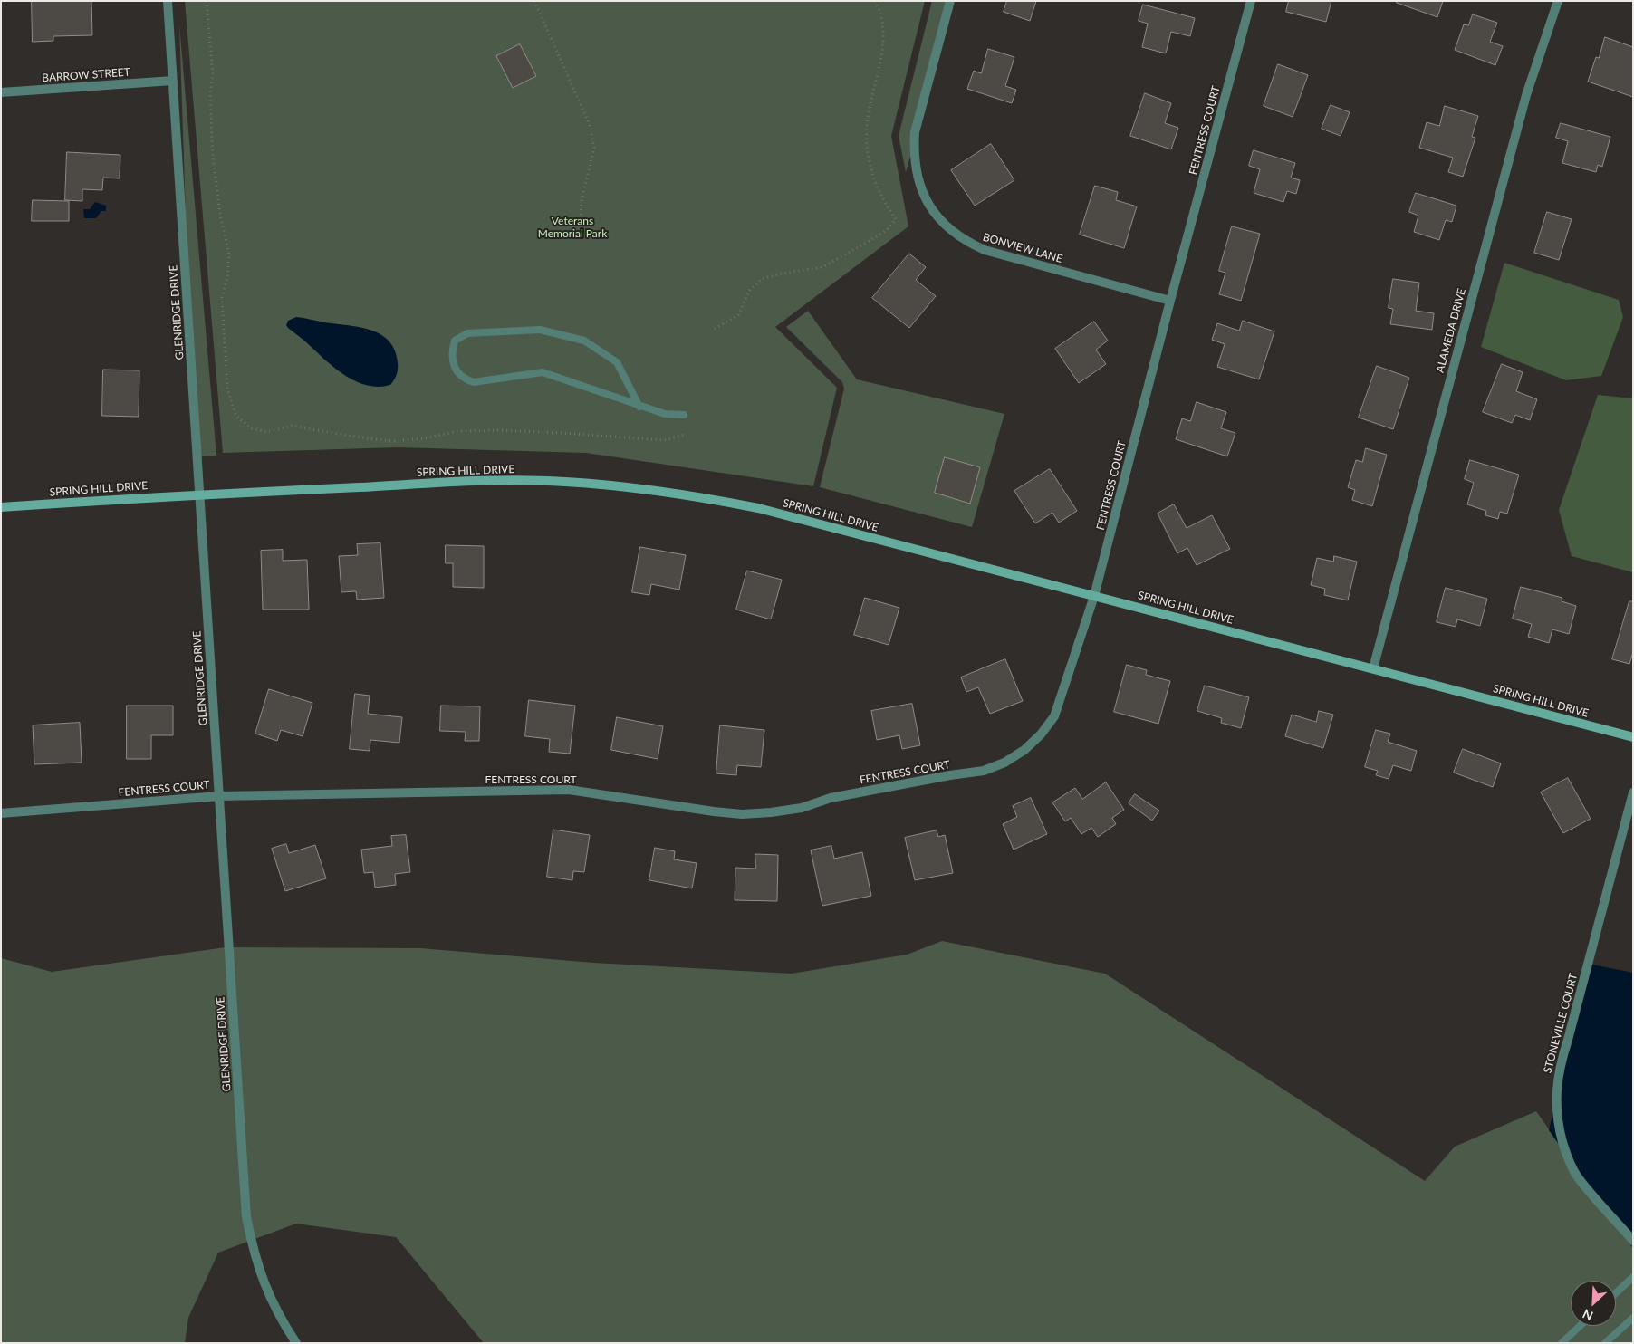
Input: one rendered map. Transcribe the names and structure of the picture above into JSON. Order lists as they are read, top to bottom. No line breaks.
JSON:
{"streets":{"main road":["SPRING HILL DRIVE"],"street":["BARROW STREET","FENTRESS COURT","BONVIEW LANE","GLENRIDGE DRIVE","ALAMEDA DRIVE","STONEVILLE COURT"]},"crossings":[["BARROW STREET","GLENRIDGE DRIVE"],["FENTRESS COURT","BONVIEW LANE"],["FENTRESS COURT","GLENRIDGE DRIVE"],["FENTRESS COURT","SPRING HILL DRIVE"],["GLENRIDGE DRIVE","SPRING HILL DRIVE"],["ALAMEDA DRIVE","SPRING HILL DRIVE"]],"parks":["Veterans Memorial Park"],"north":"bottom left"}
